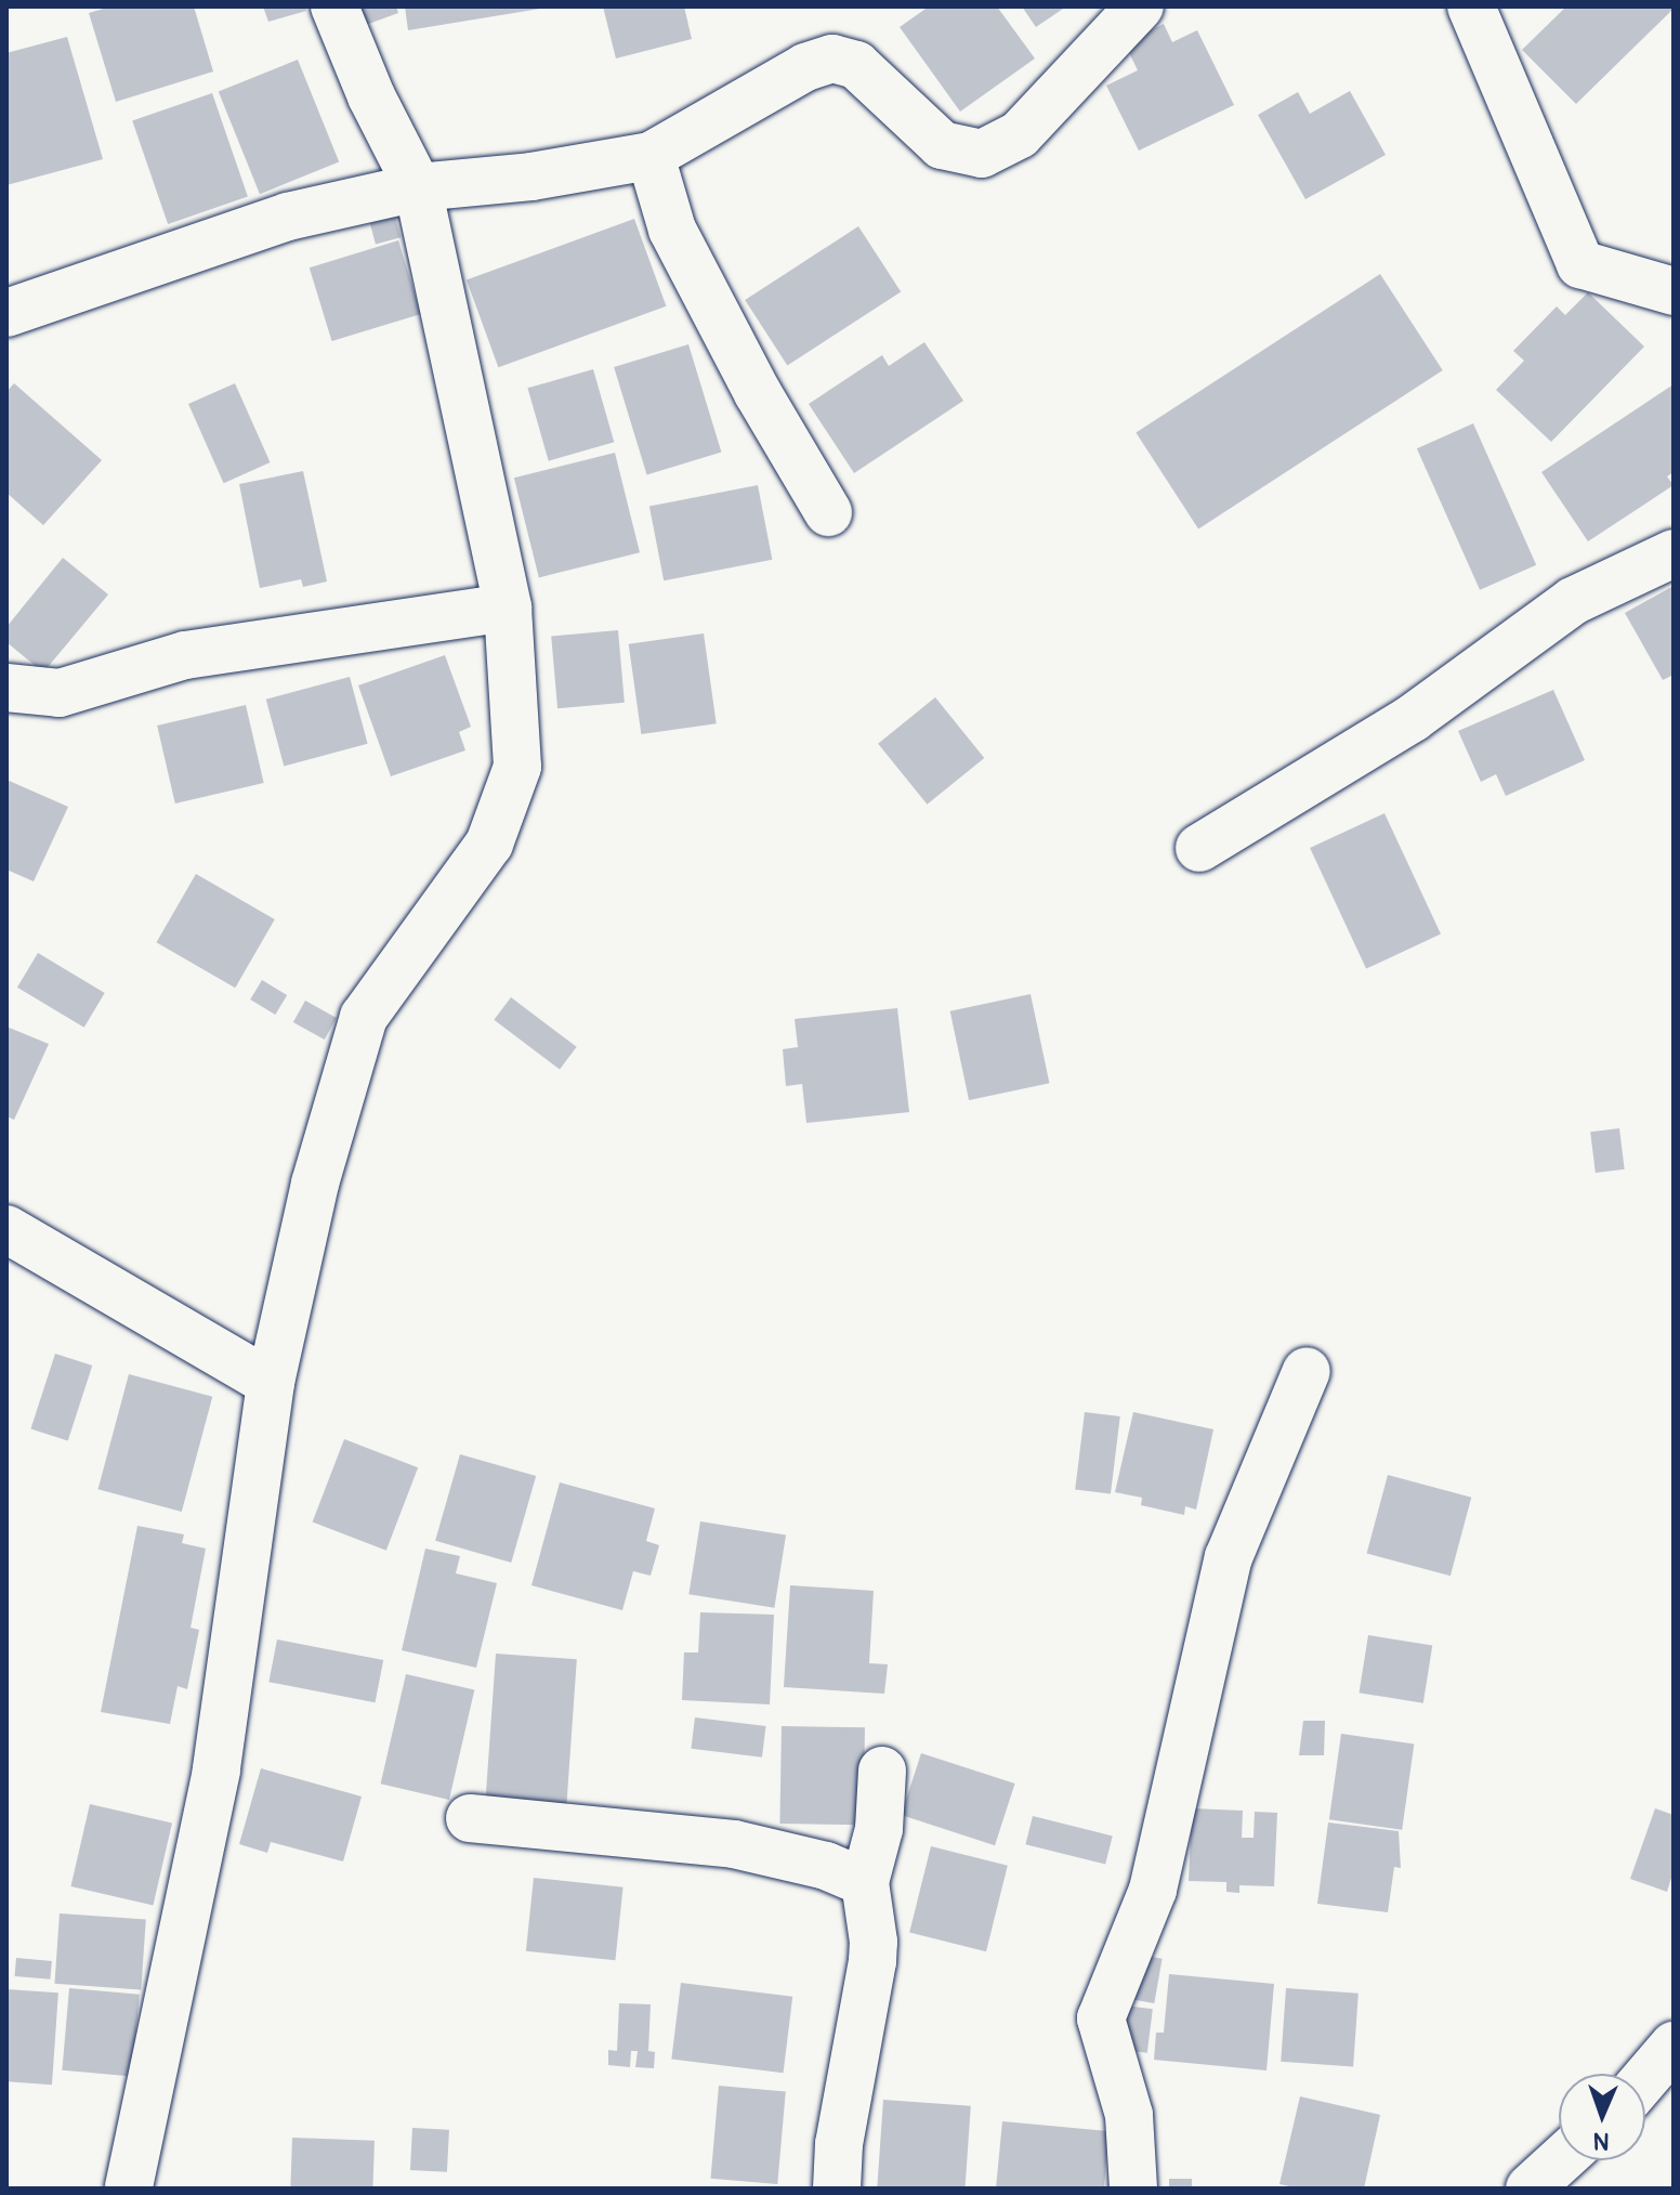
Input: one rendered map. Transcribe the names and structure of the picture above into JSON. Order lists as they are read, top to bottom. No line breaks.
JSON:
{"north":"bottom"}
